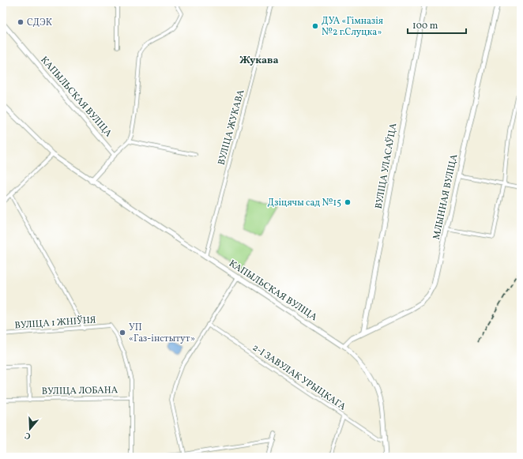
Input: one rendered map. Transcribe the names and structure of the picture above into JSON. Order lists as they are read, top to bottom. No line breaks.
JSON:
{"streets":{"main road":["КАПЫЛЬСКАЯ ВУЛІЦА","ВУЛІЦА УЛАСАЎЦА","МЛЫННАЯ ВУЛІЦА"],"street":["ВУЛІЦА ЖУКАВА","ВУЛІЦА 1 ЖНІЎНЯ","2-І ЗАВУЛАК УРЫЦКАГА","ВУЛІЦА ЛОБАНА"]},"crossings":[["КАПЫЛЬСКАЯ ВУЛІЦА","ВУЛІЦА ЖУКАВА"],["КАПЫЛЬСКАЯ ВУЛІЦА","МЛЫННАЯ ВУЛІЦА"],["КАПЫЛЬСКАЯ ВУЛІЦА","2-І ЗАВУЛАК УРЫЦКАГА"],["ВУЛІЦА УЛАСАЎЦА","МЛЫННАЯ ВУЛІЦА"],["ВУЛІЦА 1 ЖНІЎНЯ","ВУЛІЦА ЛОБАНА"]],"districts":["Жукава"],"places":["СДЭК","ДУА «Гімназія №2 г.Слуцка»","Дзіцячы сад №15","УП «Газ-інстытут»"],"scale_bar":"100 m","north":"bottom"}
